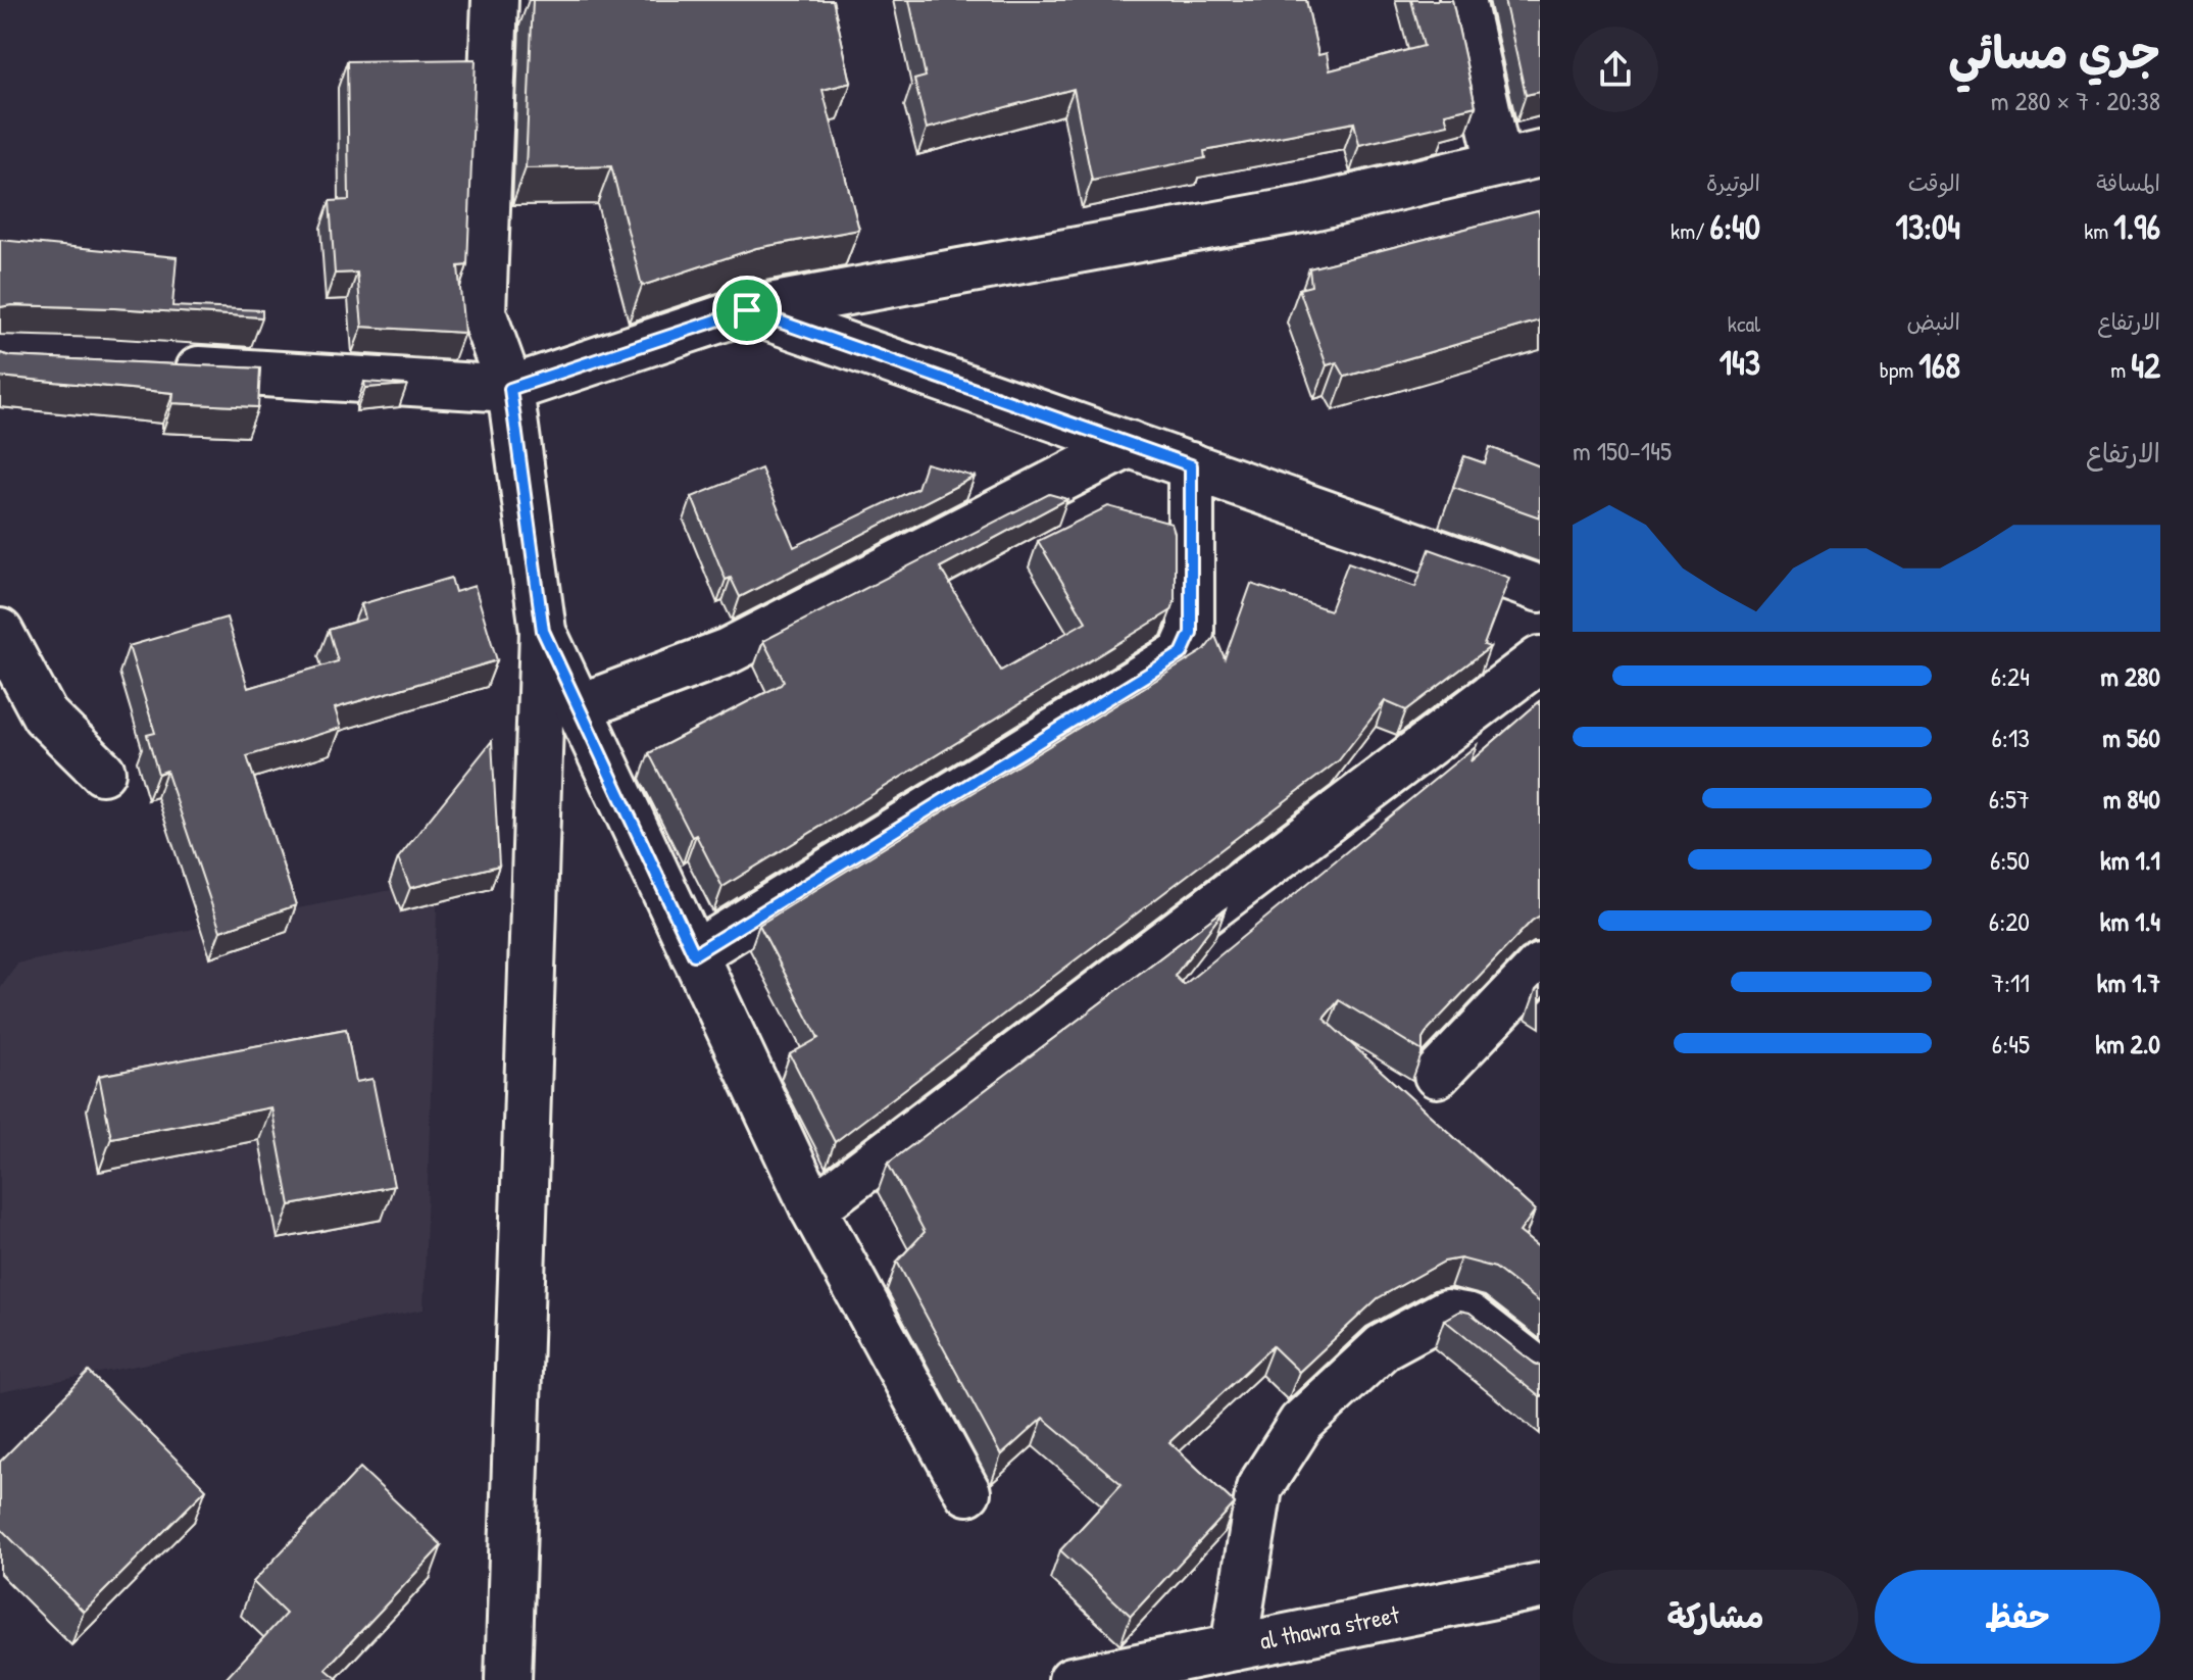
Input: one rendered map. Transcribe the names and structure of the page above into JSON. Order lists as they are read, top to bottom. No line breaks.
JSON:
{"streets":{"street":["al thawra street"]},"page":{"heading":["جري مسائي","20:38 · 7 × 280 m"],"stats":[["المسافة","1.96 km"],["الوقت","13:04"],["الوتيرة","6:40 /km"],["الارتفاع","42 m"],["النبض","168 bpm"],["kcal","143"]],"chart":["الارتفاع","145–150 m"],"list":[{"name":"280 m","note":"6:24"},{"name":"560 m","note":"6:13"},{"name":"840 m","note":"6:57"},{"name":"1.1 km","note":"6:50"},{"name":"1.4 km","note":"6:20"},{"name":"1.7 km","note":"7:11"},{"name":"2.0 km","note":"6:45"}],"buttons":["حفظ","مشاركة"]}}
